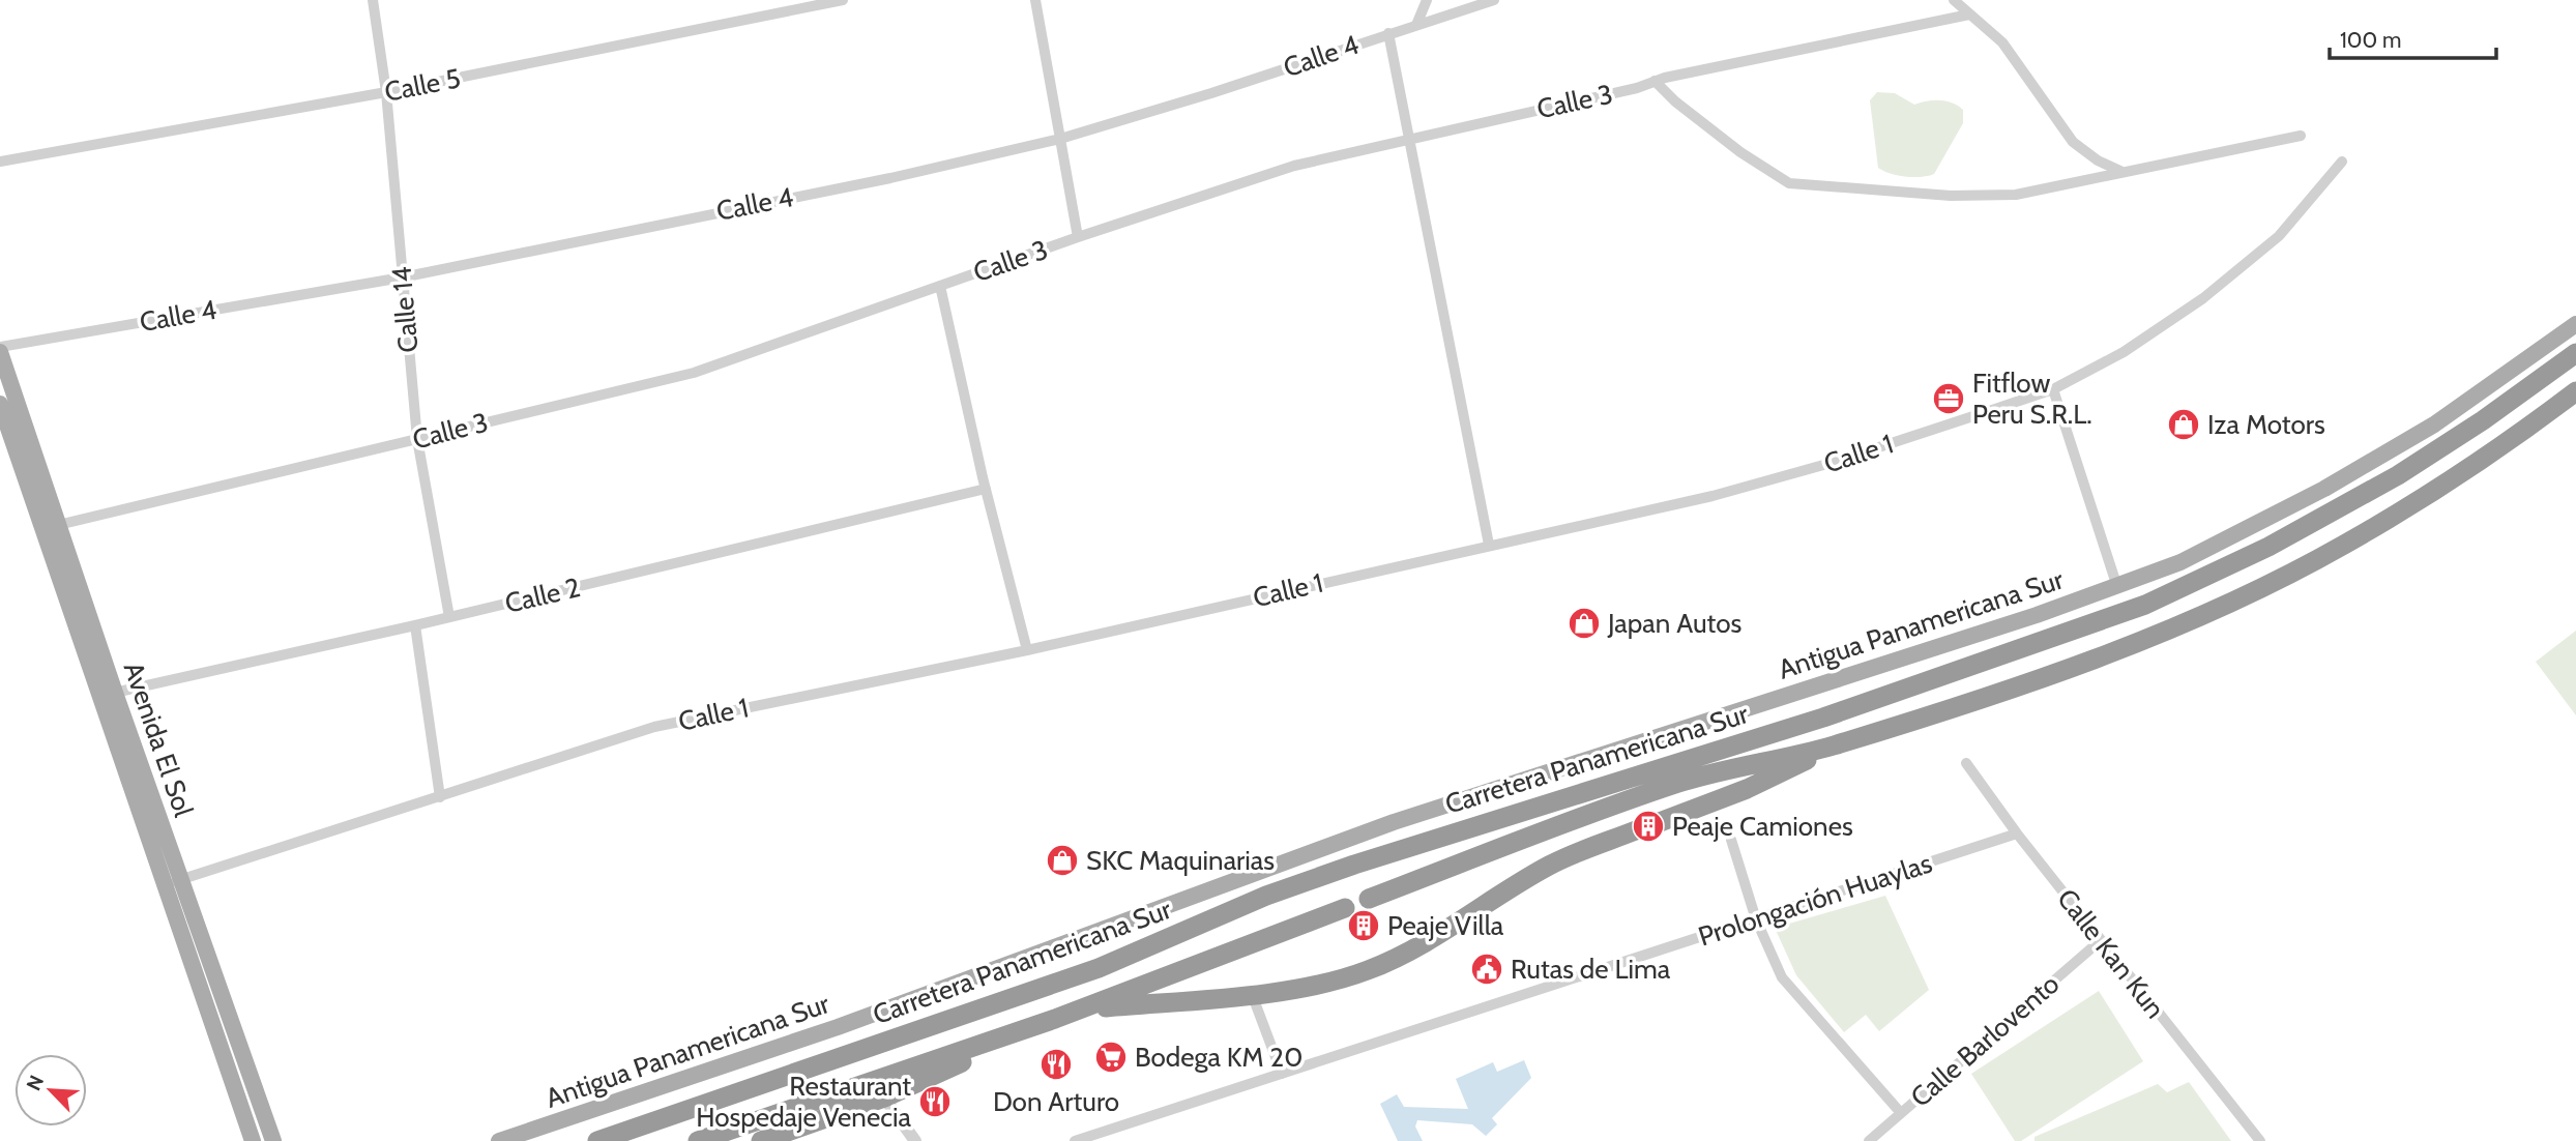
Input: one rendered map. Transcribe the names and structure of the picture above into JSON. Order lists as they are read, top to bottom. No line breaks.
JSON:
{"streets":{"highway":["Carretera Panamericana Sur"],"main road":["Antigua Panamericana Sur","Avenida El Sol"],"street":["Calle 4","Calle 5","Calle 3","Calle 14","Calle 1","Calle 2","Prolongación Huaylas","Calle Kan Kun","Calle Barlovento"]},"crossings":[["Calle 4","Calle 14"],["Calle 4","Avenida El Sol"],["Calle 5","Calle 14"],["Calle 3","Calle 14"],["Calle 3","Avenida El Sol"],["Calle 14","Calle 2"],["Calle 1","Avenida El Sol"],["Calle 2","Avenida El Sol"],["Prolongación Huaylas","Calle Kan Kun"],["Calle Kan Kun","Calle Barlovento"]],"places":{"office":["Fitflow Peru S.R.L."],"shop":["Iza Motors","Japan Autos","SKC Maquinarias"],"building":["Peaje Camiones","Peaje Villa"],"public building":["Rutas de Lima"],"supermarket":["Bodega KM 20"],"restaurant":["Don Arturo","Restaurant Hospedaje Venecia"]},"scale_bar":"100 m","north":"top left"}
